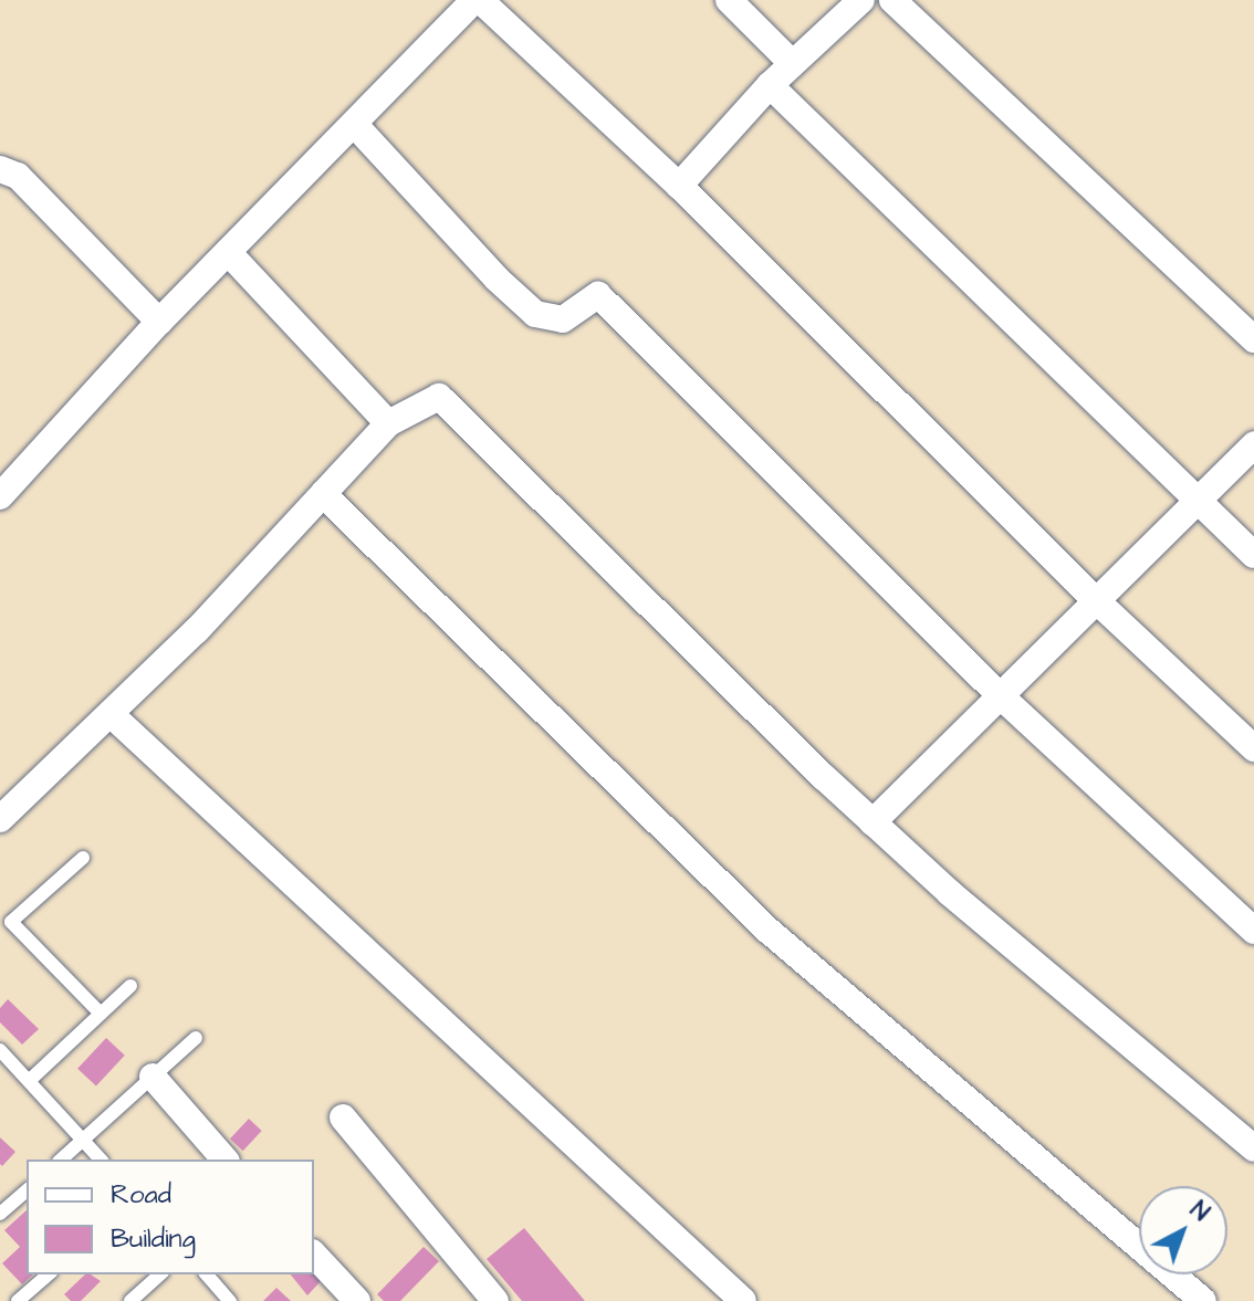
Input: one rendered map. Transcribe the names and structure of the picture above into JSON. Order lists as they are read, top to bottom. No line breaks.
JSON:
{"legend":["Road","Building"],"north":"top right"}
